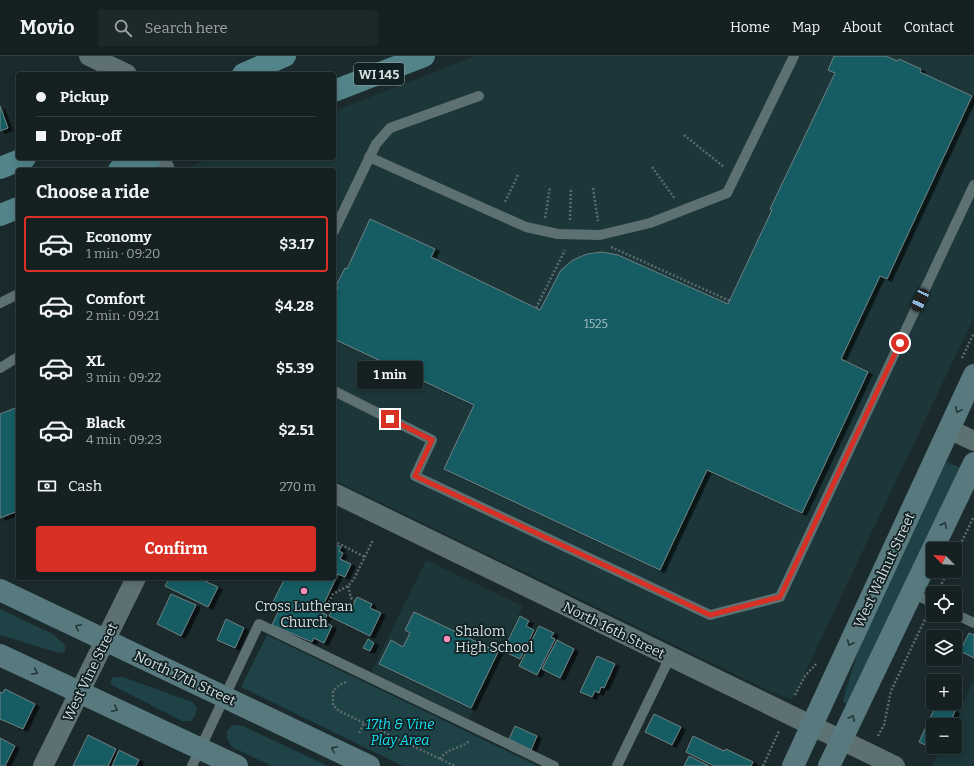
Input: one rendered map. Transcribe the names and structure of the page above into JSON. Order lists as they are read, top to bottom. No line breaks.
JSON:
{"streets":{"main road":["WI 145","West Walnut Street","North 17th Street"],"street":["North 16th Street","West Vine Street"]},"crossings":[["West Walnut Street","North 16th Street"],["West Vine Street","North 17th Street"]],"parks":["17th & Vine Play Area"],"places":["Cross Lutheran Church","Shalom High School"],"house_numbers":["1525"],"north":"top left","page":{"header":"Movio","search":"Search here","nav":["Home","Map","About","Contact"],"banner":["Pickup","Drop-off"],"heading":"Choose a ride","list":[{"name":"Economy","note":"1 min · 09:20","value":"$3.17"},{"name":"Comfort","note":"2 min · 09:21","value":"$4.28"},{"name":"XL","note":"3 min · 09:22","value":"$5.39"},{"name":"Black","note":"4 min · 09:23","value":"$2.51"}],"bubble":"1 min","pay":["Cash","270 m"],"buttons":"Confirm","map_buttons":["+","−"]}}
